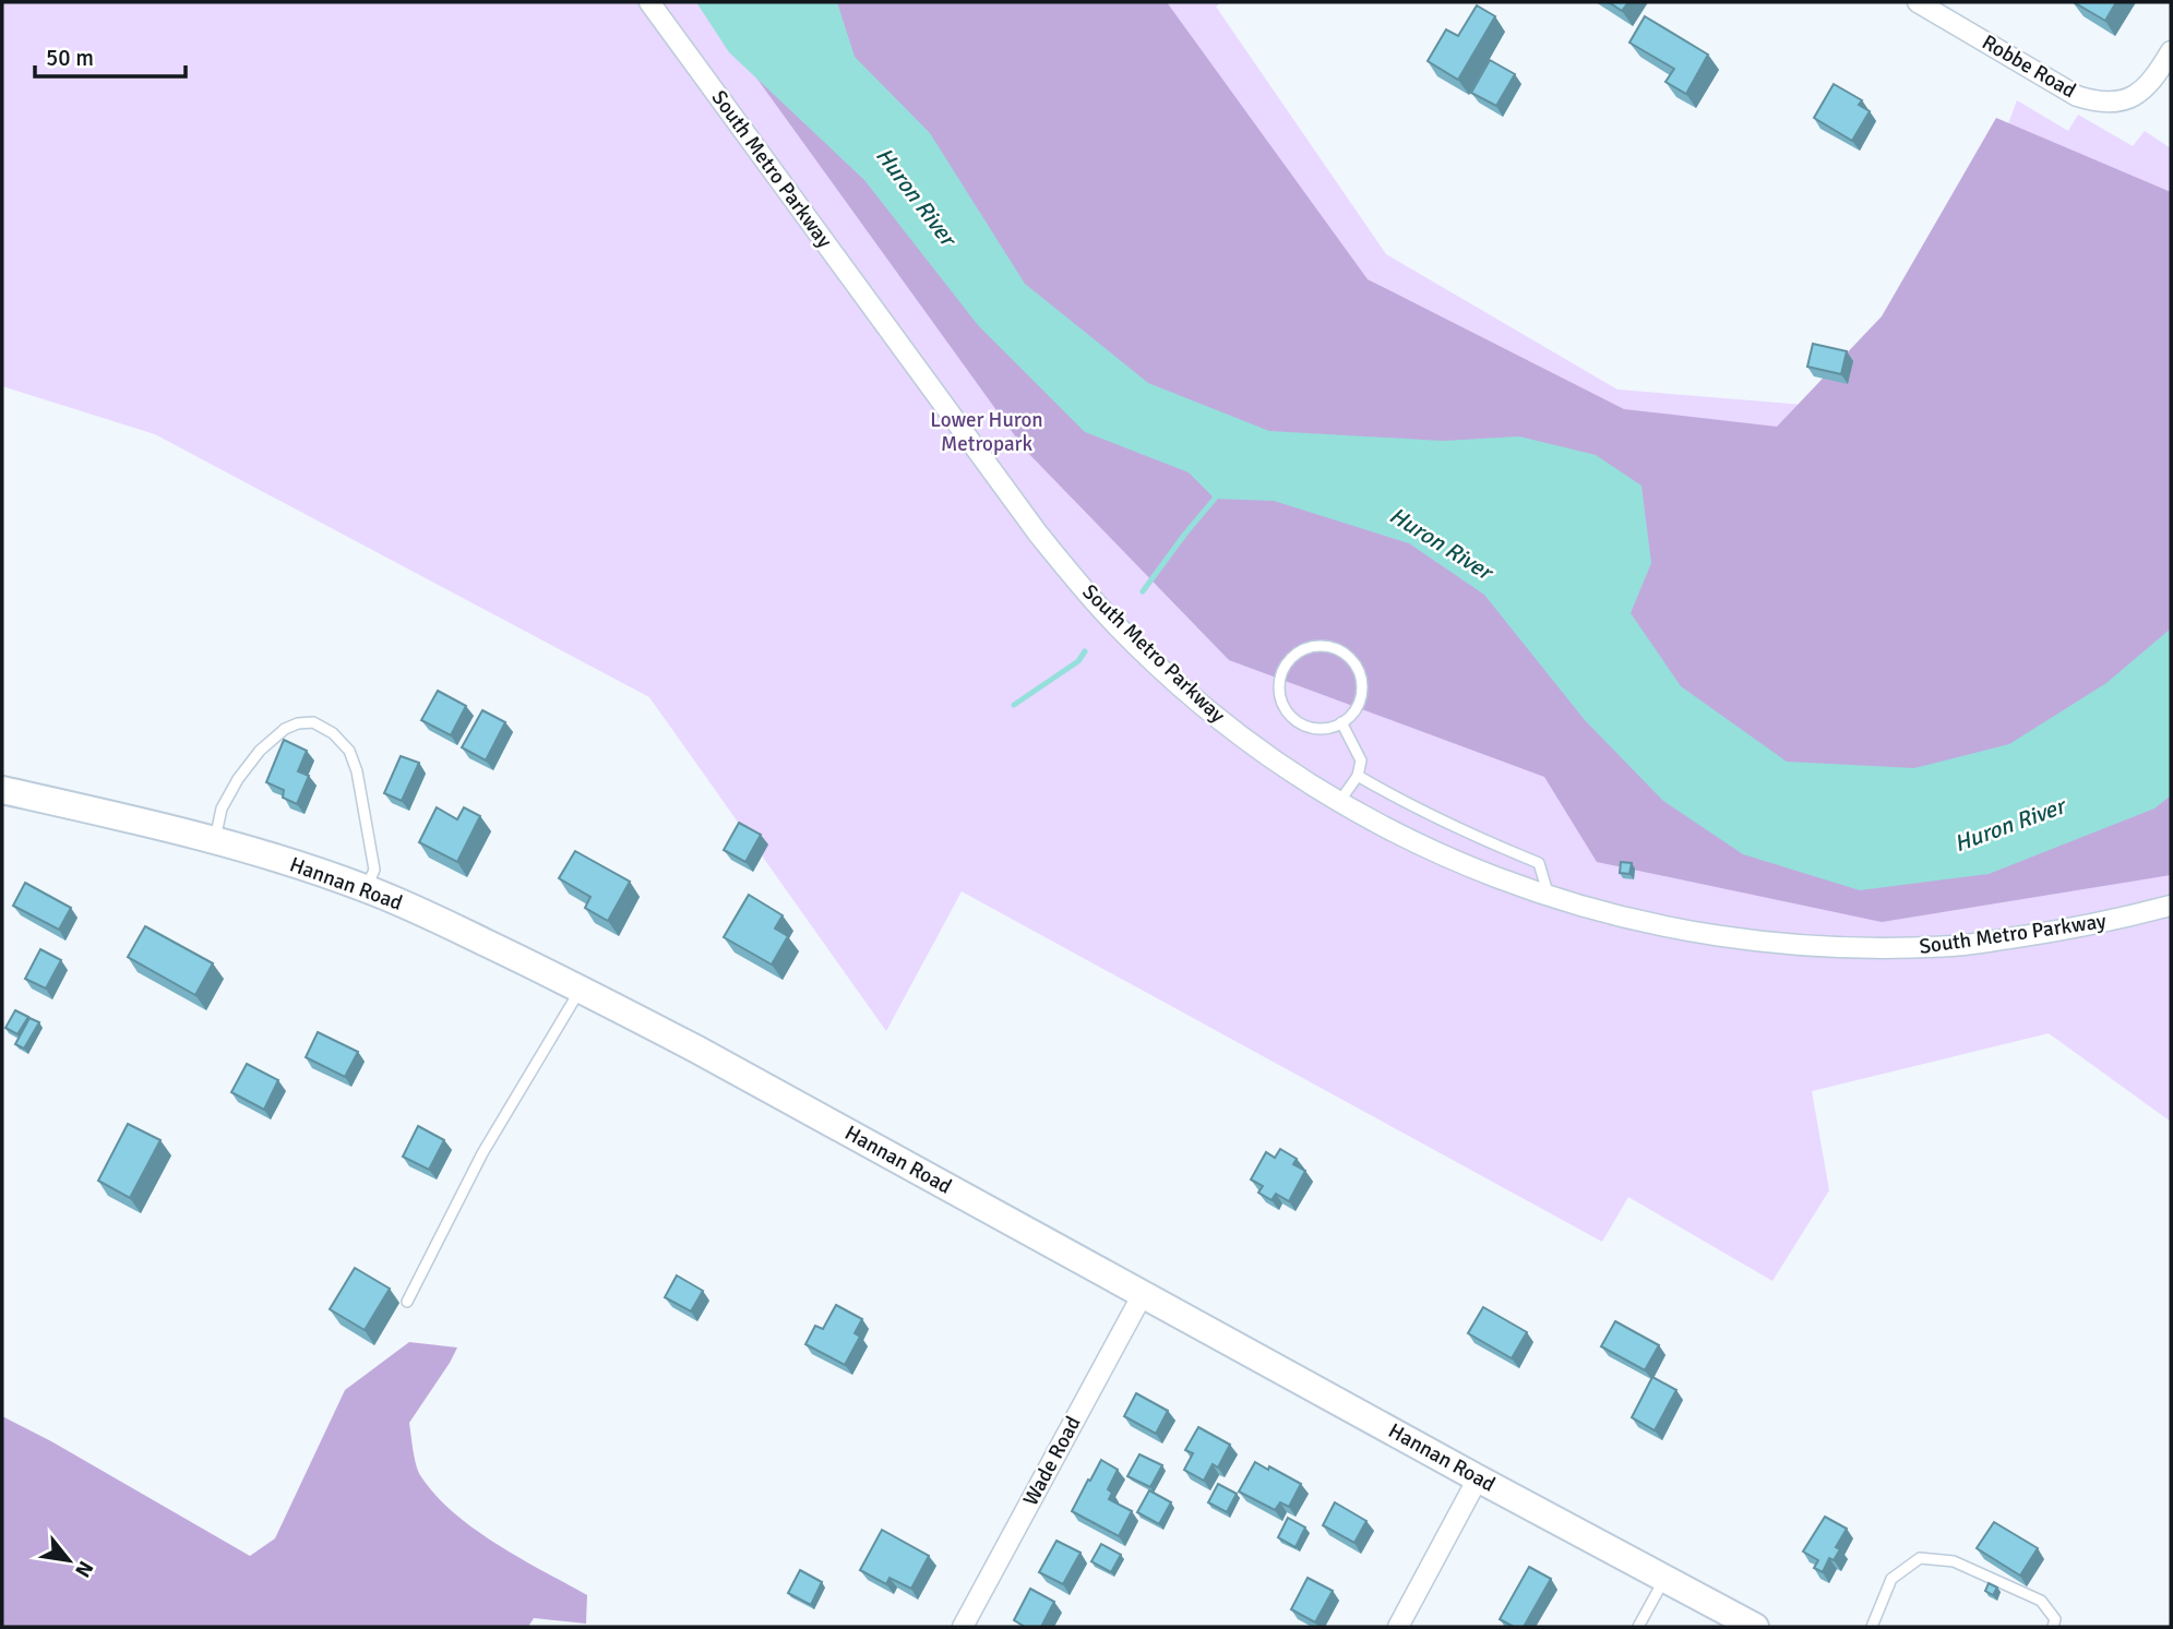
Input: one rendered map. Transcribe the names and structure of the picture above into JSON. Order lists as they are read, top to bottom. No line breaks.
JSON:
{"streets":{"street":["Robbe Road","South Metro Parkway","Hannan Road","Wade Road"]},"crossings":[["Hannan Road","Wade Road"]],"water":["Huron River"],"parks":["Lower Huron Metropark"],"scale_bar":"50 m","north":"bottom right"}
